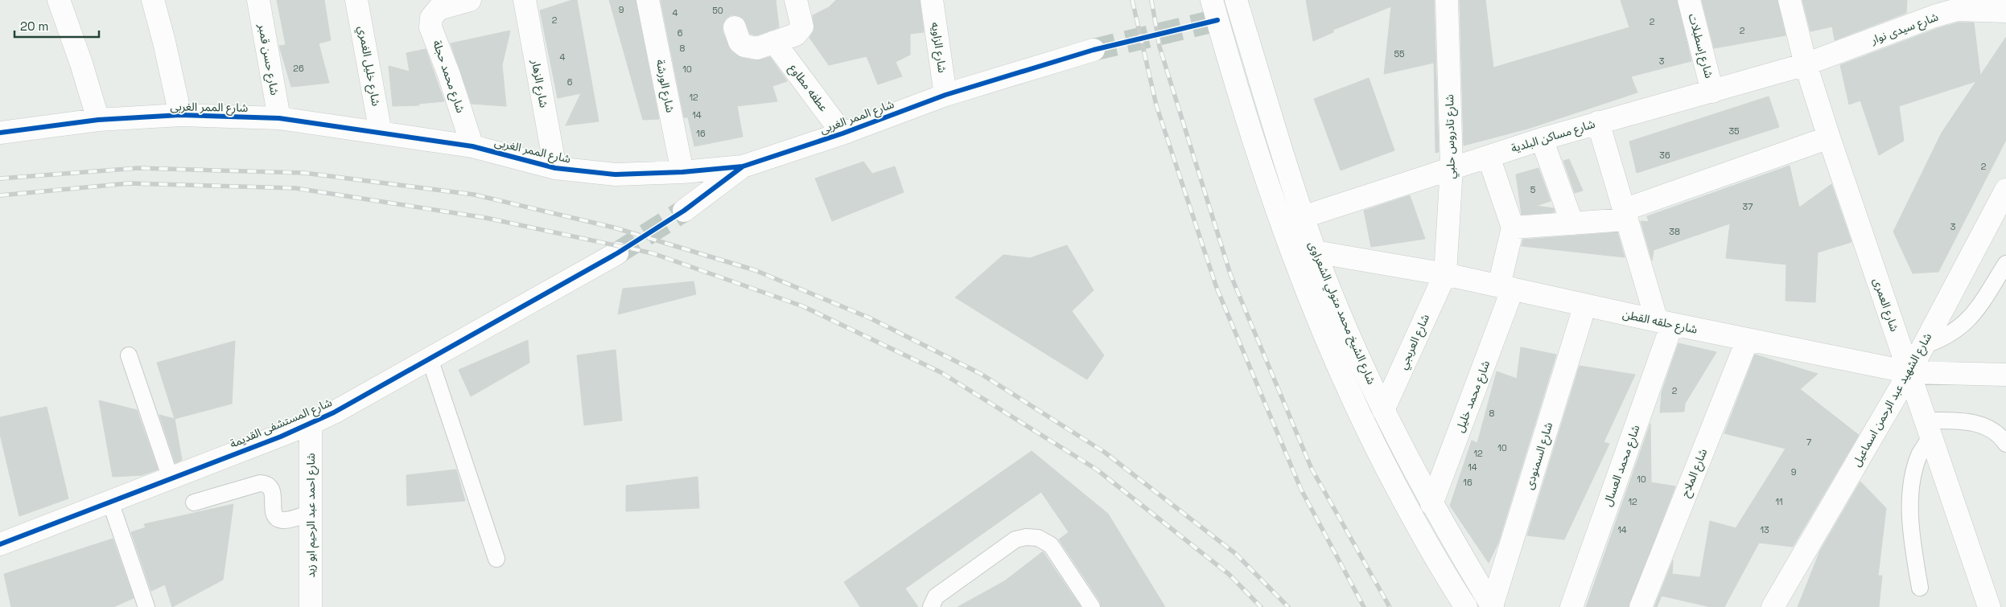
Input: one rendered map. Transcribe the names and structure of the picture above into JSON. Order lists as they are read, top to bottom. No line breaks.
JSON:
{"streets":{"street":["شارع سيدى نوار","شارع إسطبلات","شارع الزاويه","شارع حسن قمبر","شارع خليل الغمري","شارع محمد حجلة","شارع الزهار","شارع الورشة","عطفه مطاوع","شارع الممر الغربى","شارع مساكن البلدية","شارع تادروس حلبي","شارع العمرى","شارع الشيخ محمد متولي الشعراوى","شارع حلقه القطن","شارع العربجي","شارع محمد خليل","شارع الشهيد عبد الرحمن اسماعيل","شارع المستشفى القديمة","شارع السمنودى","شارع محمد العسال","شارع الملاح","شارع احمد عبد الرحيم ابو زيد"]},"crossings":[["شارع سيدى نوار","شارع مساكن البلدية"],["شارع سيدى نوار","شارع العمرى"],["شارع إسطبلات","شارع مساكن البلدية"],["شارع الزاويه","شارع الممر الغربى"],["شارع حسن قمبر","شارع الممر الغربى"],["شارع خليل الغمري","شارع الممر الغربى"],["شارع محمد حجلة","شارع الممر الغربى"],["شارع الزهار","شارع الممر الغربى"],["شارع الورشة","شارع الممر الغربى"],["عطفه مطاوع","شارع الممر الغربى"],["شارع مساكن البلدية","شارع تادروس حلبي"],["شارع مساكن البلدية","شارع العمرى"],["شارع مساكن البلدية","شارع الشيخ محمد متولي الشعراوى"],["شارع تادروس حلبي","شارع حلقه القطن"],["شارع تادروس حلبي","شارع العربجي"],["شارع العمرى","شارع حلقه القطن"],["شارع العمرى","شارع الشهيد عبد الرحمن اسماعيل"],["شارع الشيخ محمد متولي الشعراوى","شارع حلقه القطن"],["شارع الشيخ محمد متولي الشعراوى","شارع العربجي"],["شارع الشيخ محمد متولي الشعراوى","شارع محمد خليل"],["شارع الشيخ محمد متولي الشعراوى","شارع السمنودى"],["شارع حلقه القطن","شارع العربجي"],["شارع حلقه القطن","شارع محمد خليل"],["شارع حلقه القطن","شارع الشهيد عبد الرحمن اسماعيل"],["شارع حلقه القطن","شارع السمنودى"],["شارع حلقه القطن","شارع محمد العسال"],["شارع حلقه القطن","شارع الملاح"],["شارع المستشفى القديمة","شارع احمد عبد الرحيم ابو زيد"]],"house_numbers":["9","50","4","2","2","2","6","8","55","4","3","26","10","6","12","14","35","16","36","2","5","37","3","38","2","8","7","10","12","14","9","10","16","12","11","14","13"],"scale_bar":"20 m"}
